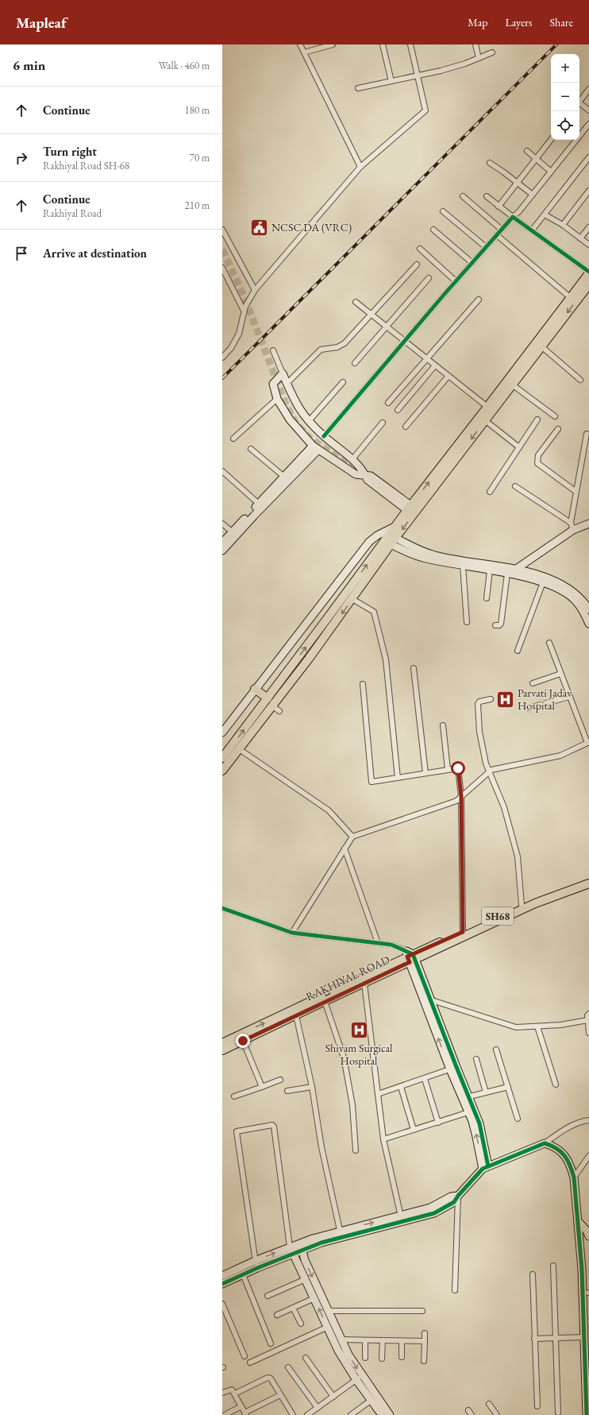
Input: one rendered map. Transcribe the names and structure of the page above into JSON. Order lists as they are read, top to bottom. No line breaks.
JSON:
{"streets":{"main road":["SH68","RAKHIYAL ROAD"]},"crossings":[["SH68","RAKHIYAL ROAD"]],"places":{"public building":["NCSC DA (VRC)"],"hospital":["Parvati Jadav Hospital","Shivam Surgical Hospital"]},"page":{"header":"Mapleaf","nav":["Map","Layers","Share"],"heading":["6 min","Walk · 460 m"],"map_buttons":["+","−"],"list":[["Continue","180 m"],["Turn right","Rakhiyal Road SH-68","70 m"],["Continue","Rakhiyal Road","210 m"],"Arrive at destination"]}}
